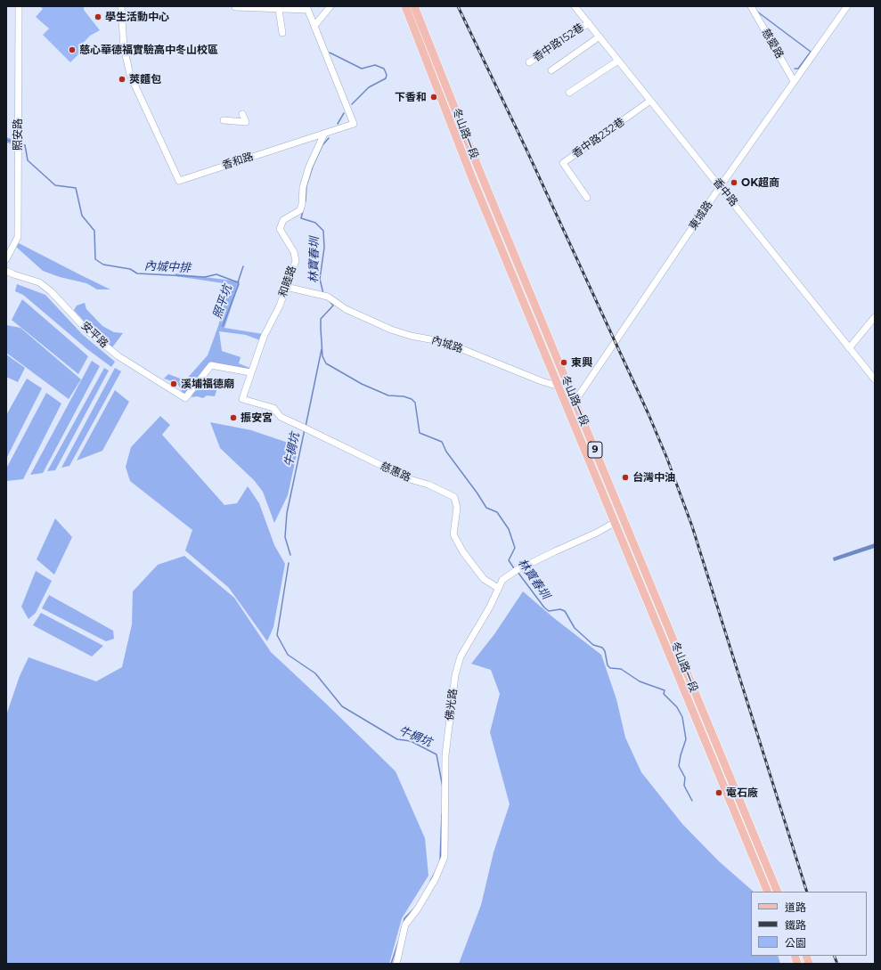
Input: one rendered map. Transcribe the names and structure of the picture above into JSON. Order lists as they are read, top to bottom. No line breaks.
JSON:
{"streets":{"main road":["冬山路一段","9"],"street":["香中路152巷","慈愛路","照安路","香中路232巷","香和路","香中路","東城路","和睦路","安平路","內城路","慈惠路","佛光路"]},"crossings":[["香中路152巷","香中路"],["慈愛路","東城路"],["冬山路一段","東城路"],["冬山路一段","內城路"],["冬山路一段","佛光路"],["香中路232巷","香中路"],["香和路","和睦路"],["香中路","東城路"],["和睦路","安平路"],["和睦路","內城路"],["和睦路","慈惠路"],["慈惠路","佛光路"]],"water":["林寶春圳","內城中排","照平坑","牛椆坑"],"places":["學生活動中心","慈心華德福實驗高中冬山校區","莢麵包","下香和","OK超商","東興","溪埔福德廟","振安宮","台灣中油","電石廠"],"legend":["道路","鐵路","公園"]}
